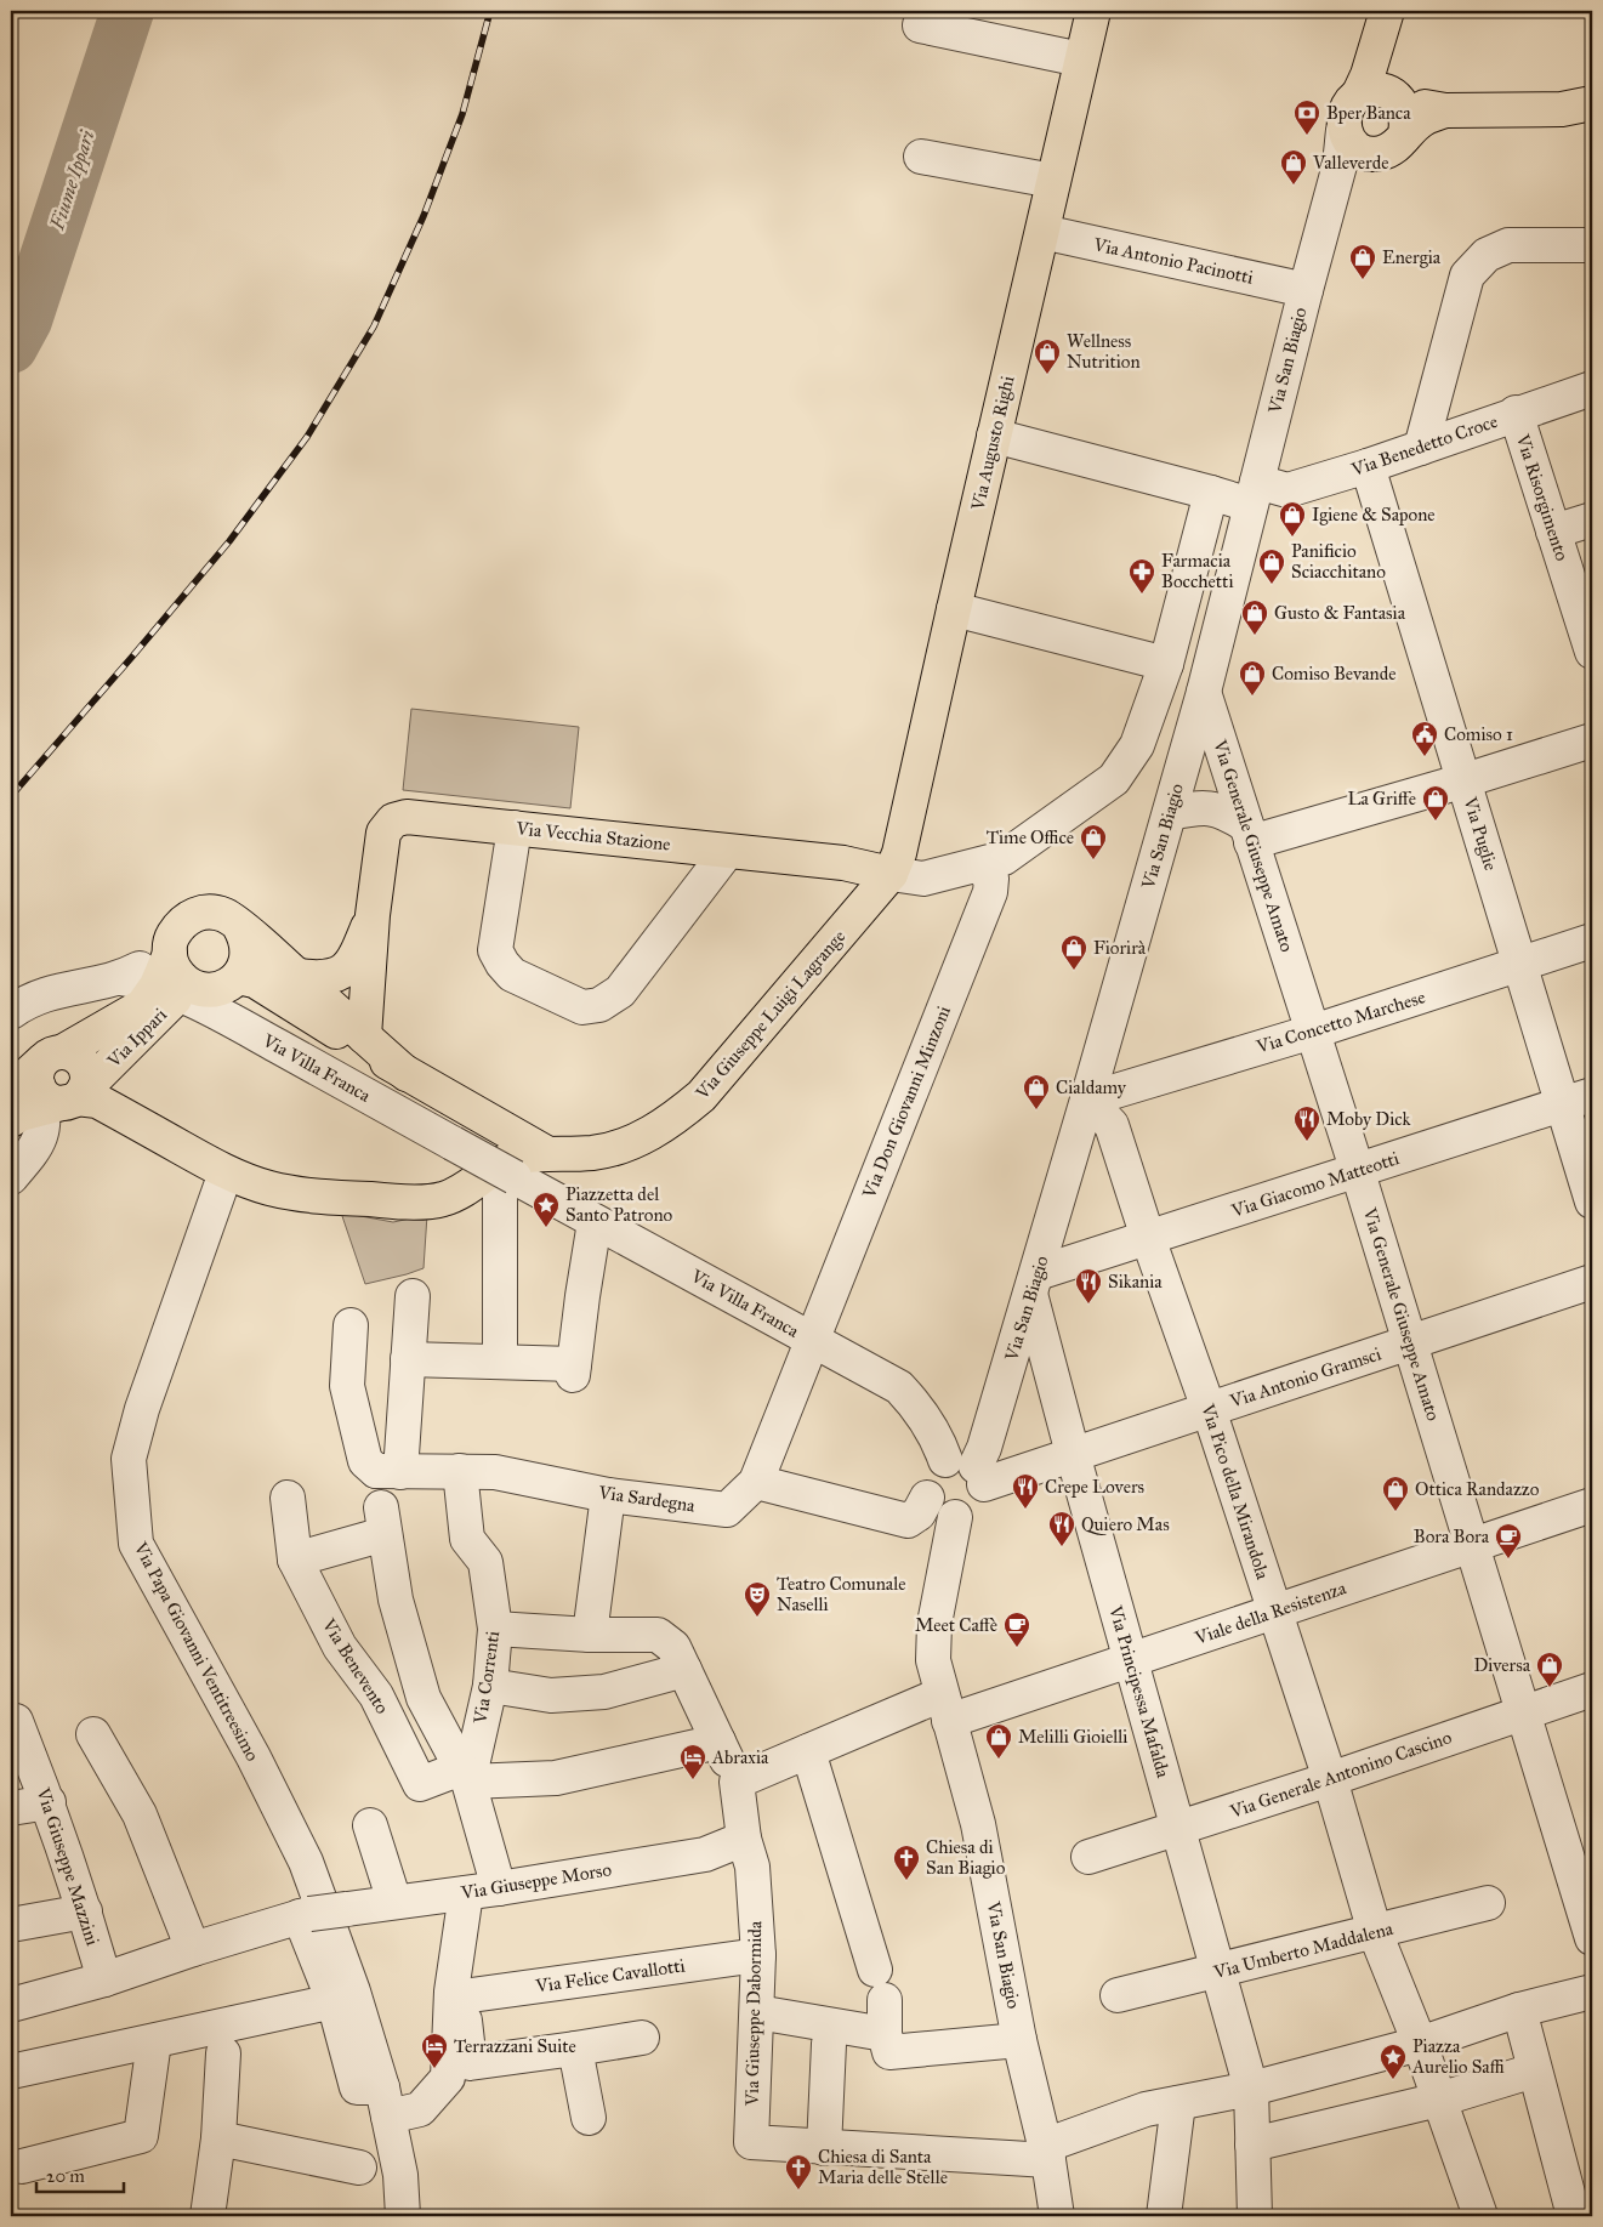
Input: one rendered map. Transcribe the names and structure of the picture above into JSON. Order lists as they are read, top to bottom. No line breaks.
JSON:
{"streets":{"main road":["Via Augusto Righi","Via Vecchia Stazione","Via Giuseppe Luigi Lagrange","Via Ippari"],"street":["Via Antonio Pacinotti","Via San Biagio","Via Benedetto Croce","Via Risorgimento","Via Puglie","Via Generale Giuseppe Amato","Via Concetto Marchese","Via Villa Franca","Via Don Giovanni Minzoni","Via Giacomo Matteotti","Via Antonio Gramsci","Via Pico della Mirandola","Via Sardegna","Viale della Resistenza","Via Papa Giovanni Ventitreesimo","Via Benevento","Via Correnti","Via Principessa Mafalda","Via Generale Antonino Cascino","Via Giuseppe Mazzini","Via Giuseppe Morso","Via Umberto Maddalena","Via Felice Cavallotti","Via Giuseppe Dabormida"]},"crossings":[["Via Antonio Pacinotti","Via San Biagio"],["Via Antonio Pacinotti","Via Augusto Righi"],["Via San Biagio","Via Benedetto Croce"],["Via San Biagio","Via Generale Giuseppe Amato"],["Via San Biagio","Via Concetto Marchese"],["Via San Biagio","Via Villa Franca"],["Via San Biagio","Via Giacomo Matteotti"],["Via San Biagio","Via Antonio Gramsci"],["Via San Biagio","Via Pico della Mirandola"],["Via San Biagio","Viale della Resistenza"],["Via San Biagio","Via Principessa Mafalda"],["Via Augusto Righi","Via Vecchia Stazione"],["Via Augusto Righi","Via Giuseppe Luigi Lagrange"],["Via Benedetto Croce","Via Risorgimento"],["Via Benedetto Croce","Via Puglie"],["Via Puglie","Via Concetto Marchese"],["Via Puglie","Via Giacomo Matteotti"],["Via Vecchia Stazione","Via Giuseppe Luigi Lagrange"],["Via Generale Giuseppe Amato","Via Concetto Marchese"],["Via Generale Giuseppe Amato","Via Giacomo Matteotti"],["Via Generale Giuseppe Amato","Via Antonio Gramsci"],["Via Generale Giuseppe Amato","Viale della Resistenza"],["Via Generale Giuseppe Amato","Via Generale Antonino Cascino"],["Via Giuseppe Luigi Lagrange","Via Ippari"],["Via Giuseppe Luigi Lagrange","Via Papa Giovanni Ventitreesimo"],["Via Concetto Marchese","Via Pico della Mirandola"],["Via Ippari","Via Villa Franca"],["Via Villa Franca","Via Don Giovanni Minzoni"],["Via Villa Franca","Via Antonio Gramsci"],["Via Villa Franca","Via Sardegna"],["Via Don Giovanni Minzoni","Via Sardegna"],["Via Giacomo Matteotti","Via Pico della Mirandola"],["Via Giacomo Matteotti","Via Principessa Mafalda"],["Via Antonio Gramsci","Via Pico della Mirandola"],["Via Antonio Gramsci","Via Principessa Mafalda"],["Via Pico della Mirandola","Viale della Resistenza"],["Via Pico della Mirandola","Via Generale Antonino Cascino"],["Via Pico della Mirandola","Via Umberto Maddalena"],["Via Sardegna","Via Correnti"],["Viale della Resistenza","Via Principessa Mafalda"],["Viale della Resistenza","Via Giuseppe Dabormida"],["Via Benevento","Via Correnti"],["Via Principessa Mafalda","Via Generale Antonino Cascino"],["Via Principessa Mafalda","Via Umberto Maddalena"],["Via Giuseppe Morso","Via Giuseppe Dabormida"],["Via Felice Cavallotti","Via Giuseppe Dabormida"]],"water":["Fiume Ippari"],"places":{"bank":["Bper Banca"],"shop":["Valleverde","Energia","Wellness Nutrition","Igiene & Sapone","Panificio Sciacchitano","Gusto & Fantasia","Comiso Bevande","La Griffe","Time Office","Fiorirà","Cialdamy","Ottica Randazzo","Diversa","Melilli Gioielli"],"pharmacy":["Farmacia Bocchetti"],"public building":["Comiso 1"],"restaurant":["Moby Dick","Sikania","Crepe Lovers","Quiero Mas"],"place":["Piazzetta del Santo Patrono","Piazza Aurelio Saffi"],"cafe":["Bora Bora","Meet Caffè"],"theatre":["Teatro Comunale Naselli"],"hotel":["Abraxia","Terrazzani Suite"],"church":["Chiesa di San Biagio","Chiesa di Santa Maria delle Stelle"]},"scale_bar":"20 m"}
